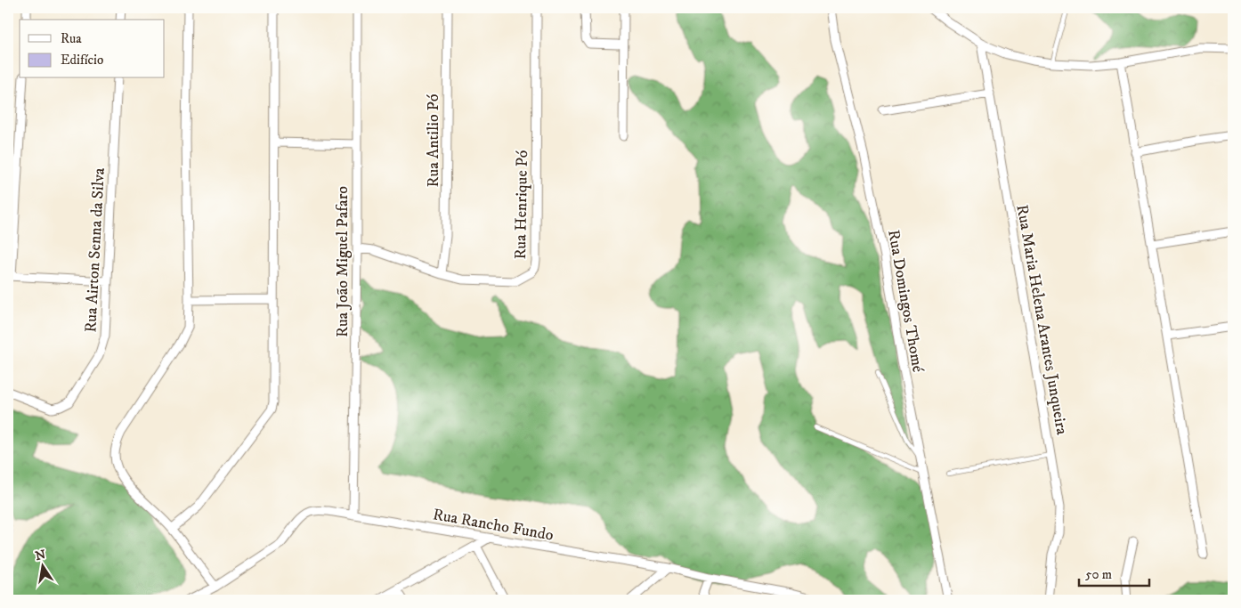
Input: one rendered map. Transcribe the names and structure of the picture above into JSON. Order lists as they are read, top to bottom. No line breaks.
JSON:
{"streets":{"street":["Rua Antilio Pó","Rua Henrique Pó","Rua Airton Senna da Silva","Rua João Miguel Pafaro","Rua Domingos Thomé","Rua Maria Helena Arantes Junqueira","Rua Rancho Fundo"]},"crossings":[["Rua Antilio Pó","Rua Henrique Pó"],["Rua Henrique Pó","Rua João Miguel Pafaro"],["Rua João Miguel Pafaro","Rua Rancho Fundo"]],"legend":["Rua","Edifício"],"scale_bar":"50 m","north":"top"}
